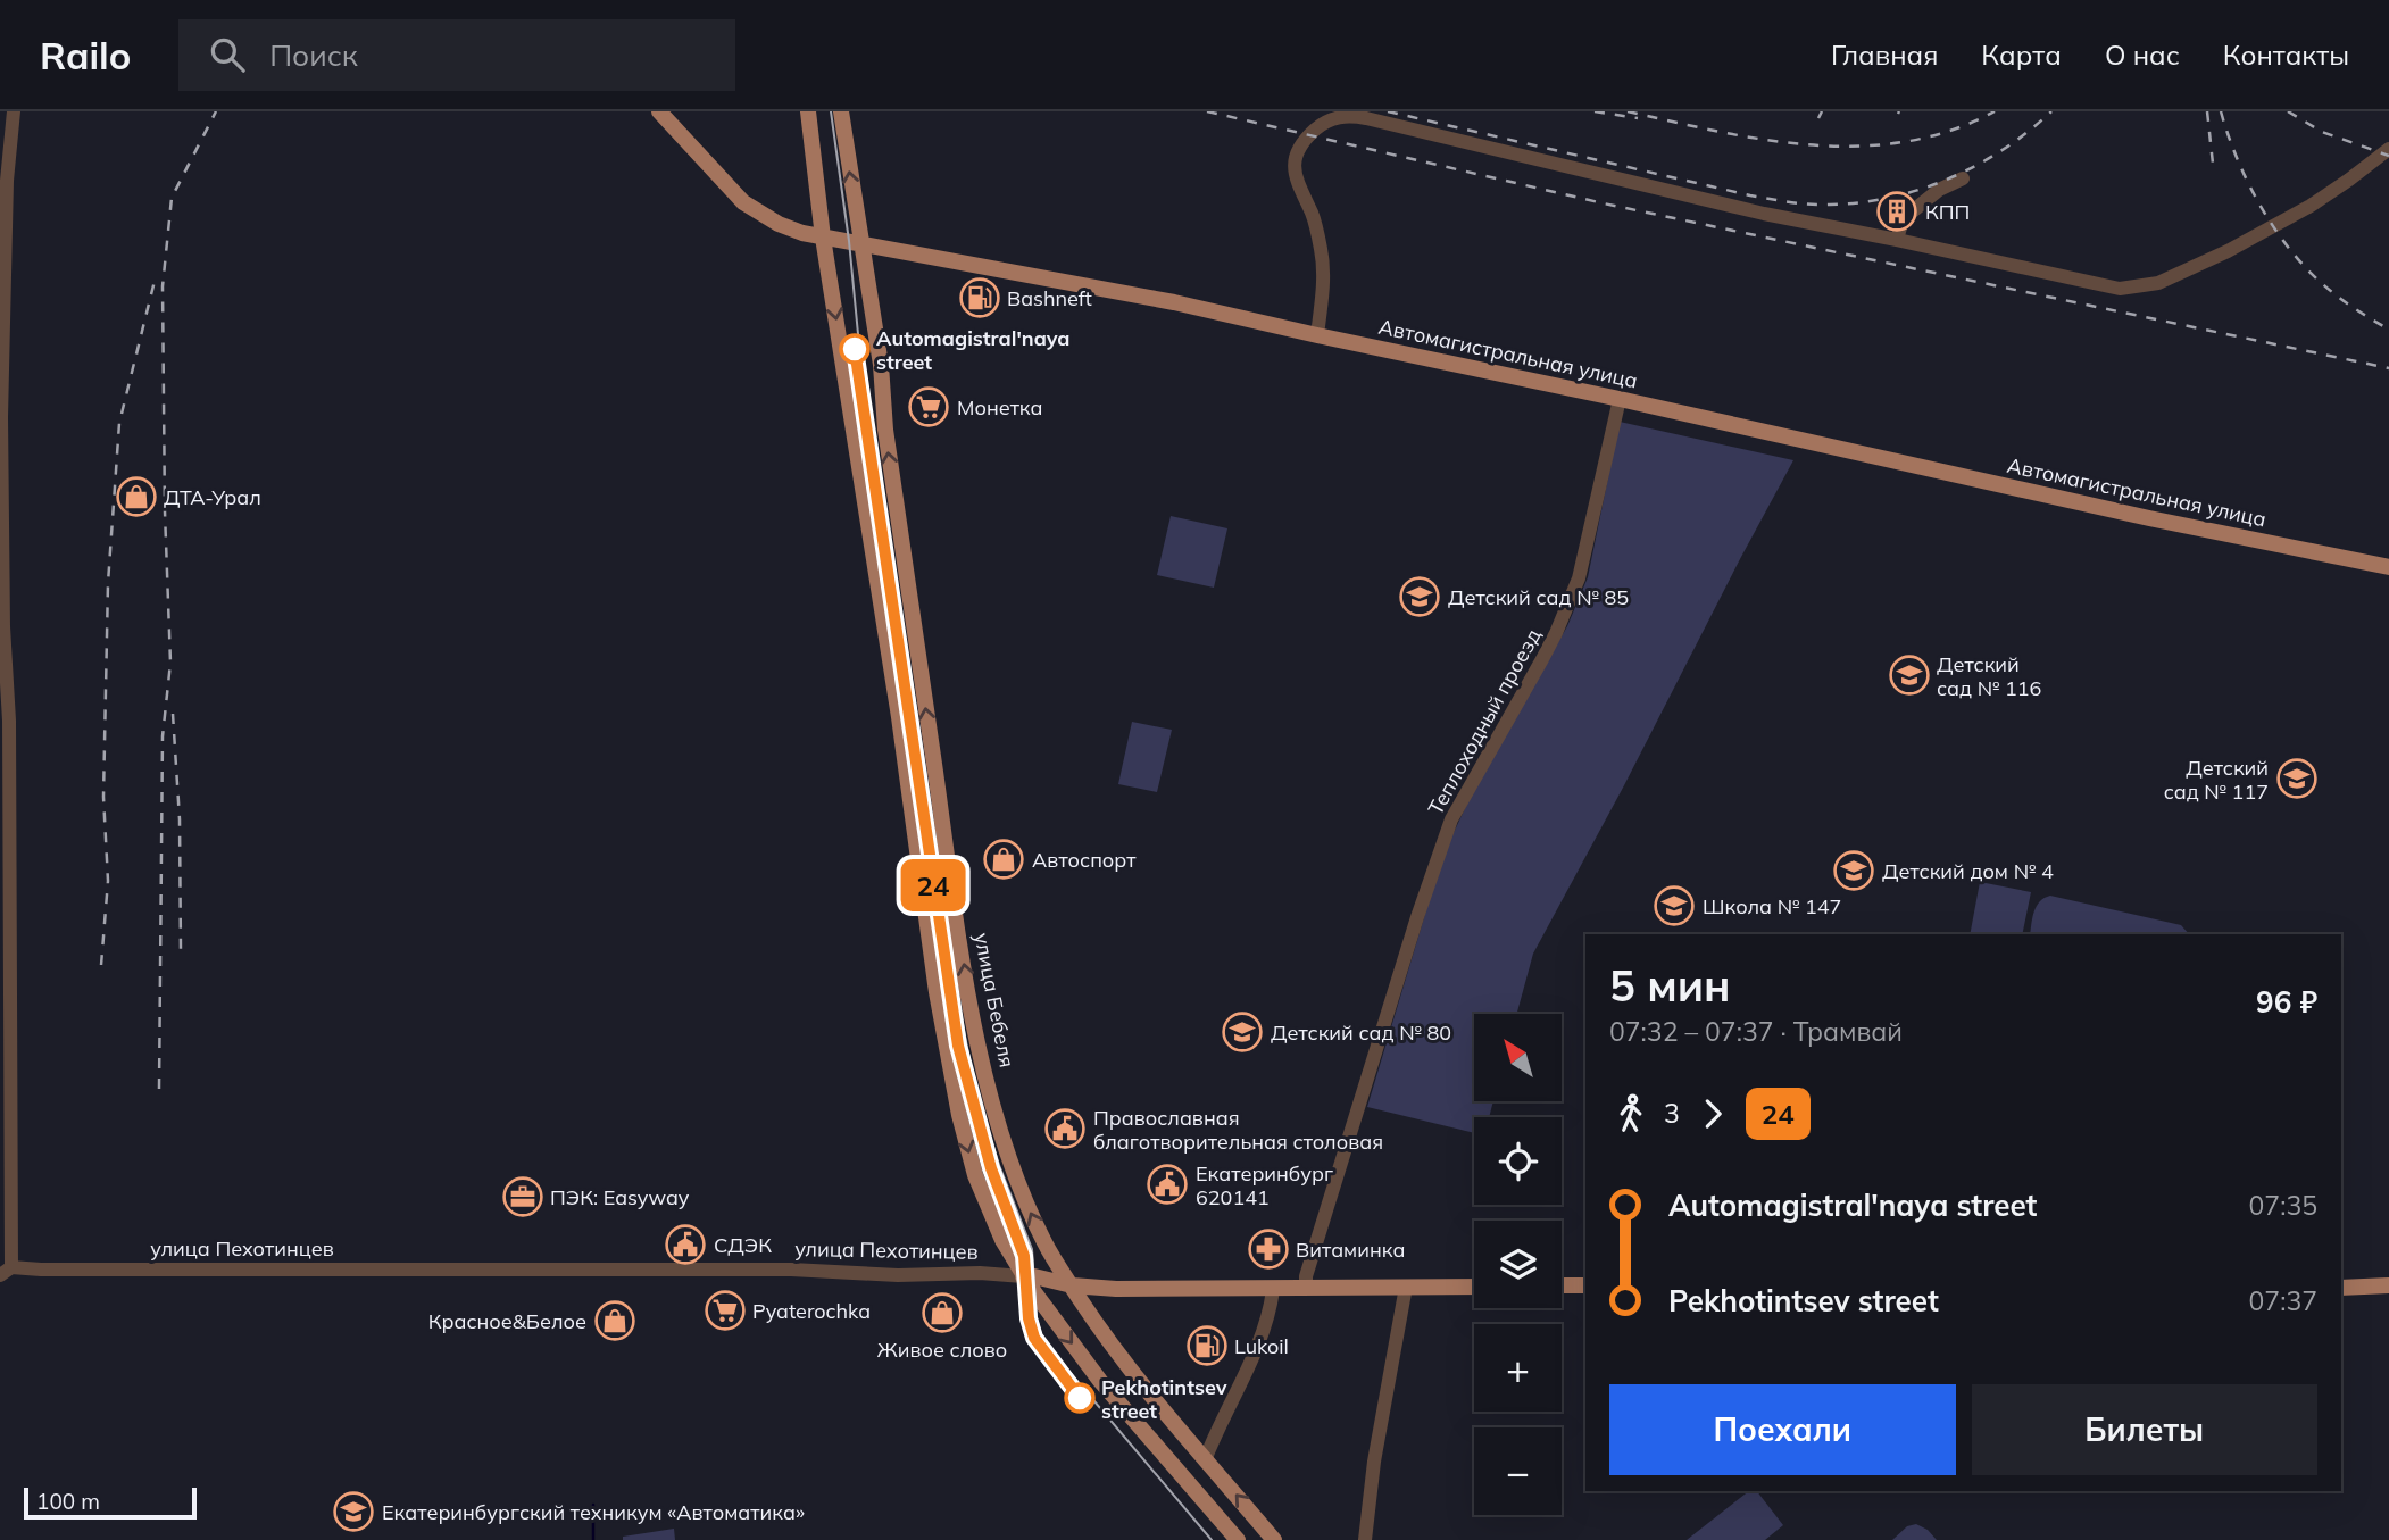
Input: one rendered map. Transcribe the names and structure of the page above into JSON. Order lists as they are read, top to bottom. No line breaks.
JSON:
{"streets":{"main road":["Автомагистральная улица","улица Бебеля","улица Пехотинцев"],"street":["Теплоходный проезд"]},"crossings":[["Автомагистральная улица","Теплоходный проезд"],["Автомагистральная улица","улица Бебеля"],["Теплоходный проезд","улица Пехотинцев"],["улица Бебеля","улица Пехотинцев"]],"places":{"building":["КПП"],"fuel station":["Bashneft","Lukoil"],"other":["Automagistral'naya street","Pekhotintsev street"],"supermarket":["Монетка","Pyaterochka"],"shop":["ДТА-Урал","Автоспорт","Живое слово","Красное&Белое"],"school or university":["Детский сад № 85","Детский сад № 116","Детский сад № 117","Детский дом № 4","Школа № 147","Детский сад № 80","Екатеринбургский техникум «Автоматика»"],"public building":["Православная благотворительная столовая","Екатеринбург 620141","СДЭК"],"office":["ПЭК: Easyway"],"pharmacy":["Витаминка"]},"lines":["tram line 24"],"scale_bar":"100 m","north":"top left","page":{"header":"Railo","search":"Поиск","nav":["Главная","Карта","О нас","Контакты"],"on_map":"24","heading":["5 мин","07:32 – 07:37 · Трамвай","96 ₽"],"map_buttons":["+","−"],"legs":["3","24"],"list":[{"name":"Automagistral'naya street","value":"07:35"},{"name":"Pekhotintsev street","value":"07:37"}],"buttons":["Поехали","Билеты"],"scale":"100 m"}}
